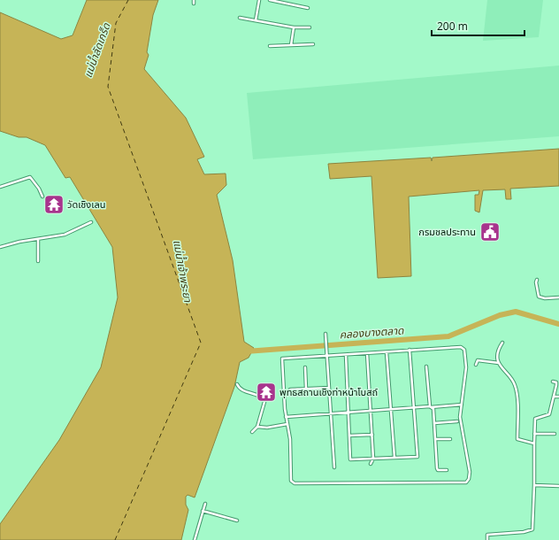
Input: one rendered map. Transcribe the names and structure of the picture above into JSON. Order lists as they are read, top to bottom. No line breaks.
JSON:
{"water":["แม่น้ำลัดเกร็ด","แม่น้ำเจ้าพระยา","คลองบางตลาด"],"places":{"temple":["วัดเชิงเลน","พุทธสถานเชิงท่าหน้าโบสถ์"],"public building":["กรมชลประทาน"]},"scale_bar":"200 m"}
